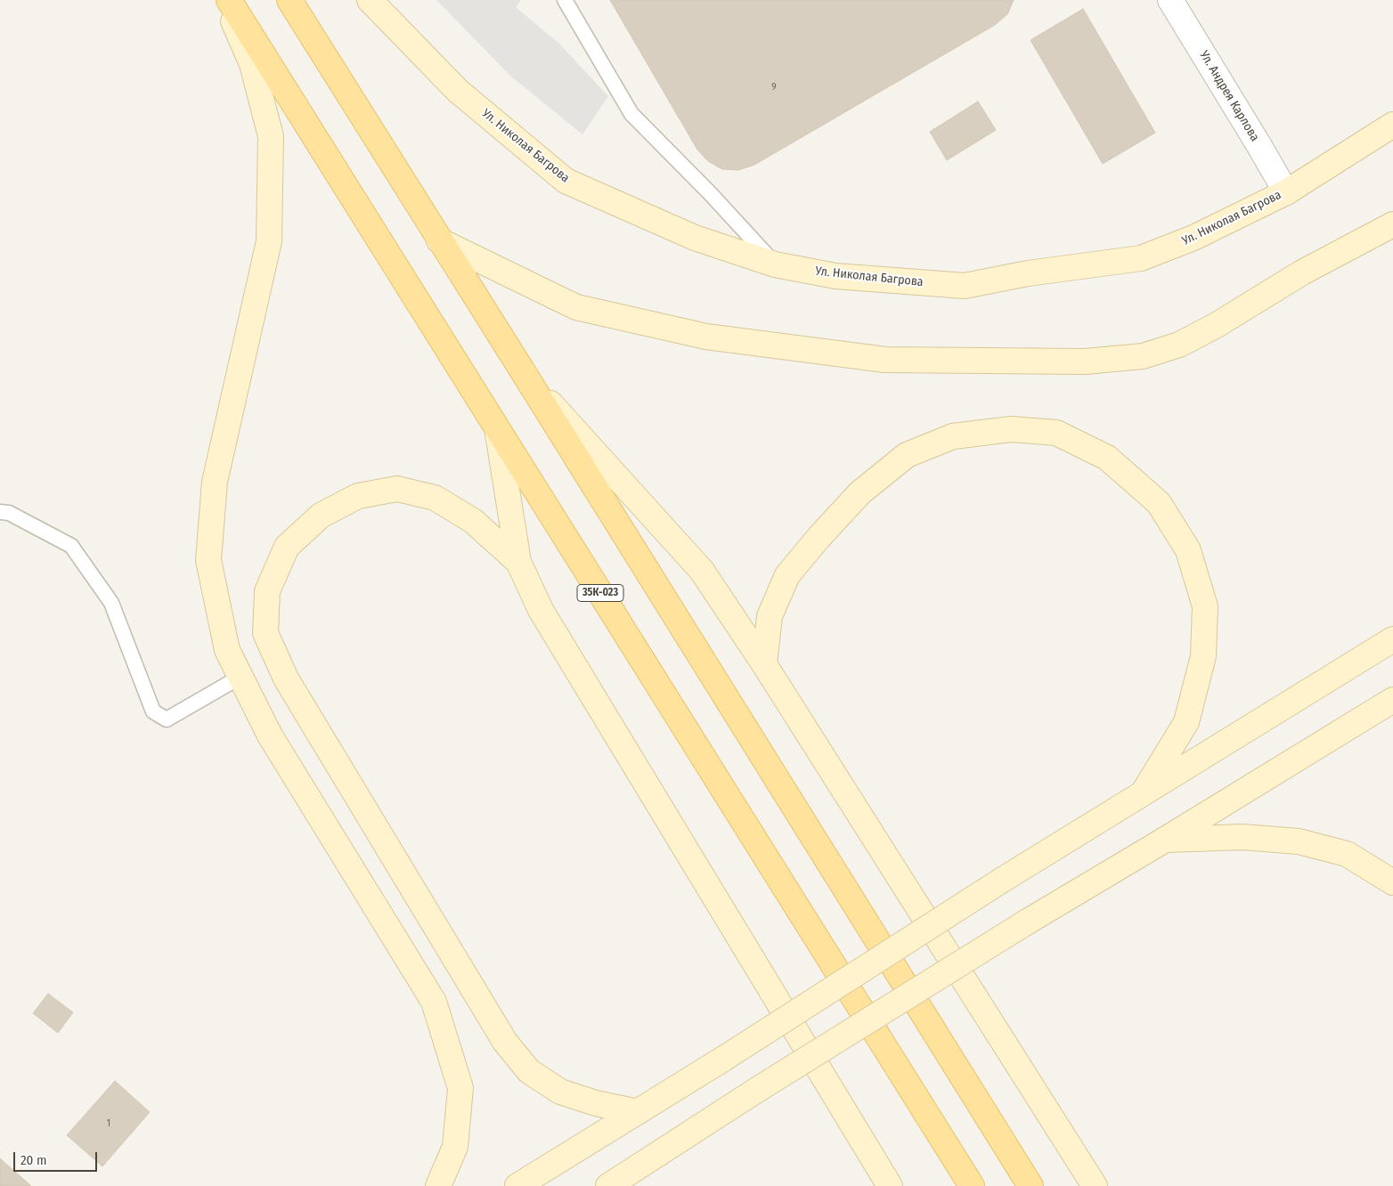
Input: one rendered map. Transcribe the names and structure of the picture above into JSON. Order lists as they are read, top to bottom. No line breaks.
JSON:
{"streets":{"main road":["Ул. Николая Багрова","35К-023"],"street":["Ул. Андрея Карлова"]},"crossings":[["Ул. Андрея Карлова","Ул. Николая Багрова"]],"house_numbers":["9","1"],"scale_bar":"20 m"}
